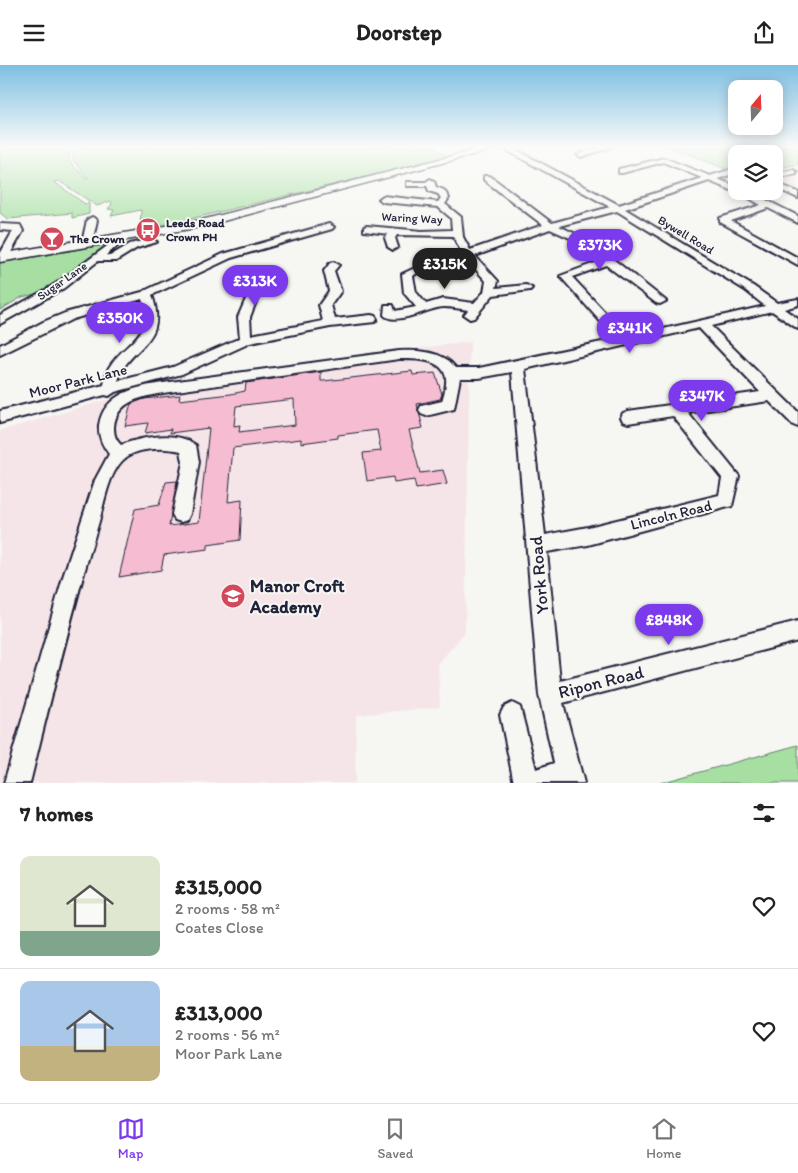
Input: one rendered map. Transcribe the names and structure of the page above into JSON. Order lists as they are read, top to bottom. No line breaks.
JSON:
{"streets":{"street":["Waring Way","Bywell Road","Sugar Lane","Moor Park Lane","Lincoln Road","York Road","Ripon Road"]},"crossings":[["Lincoln Road","York Road"],["York Road","Ripon Road"]],"places":{"bus stop":["Leeds Road Crown PH"],"bar":["The Crown"],"school or university":["Manor Croft Academy"]},"north":"top","page":{"header":"Doorstep","price":["£373K","£315K","£313K","£350K","£341K","£347K","£848K"],"heading":"7 homes","list":[{"name":"£315,000","note":"2 rooms · 58 m² · Coates Close"},{"name":"£313,000","note":"2 rooms · 56 m² · Moor Park Lane"}],"tabs":["Map","Saved","Home"]}}
